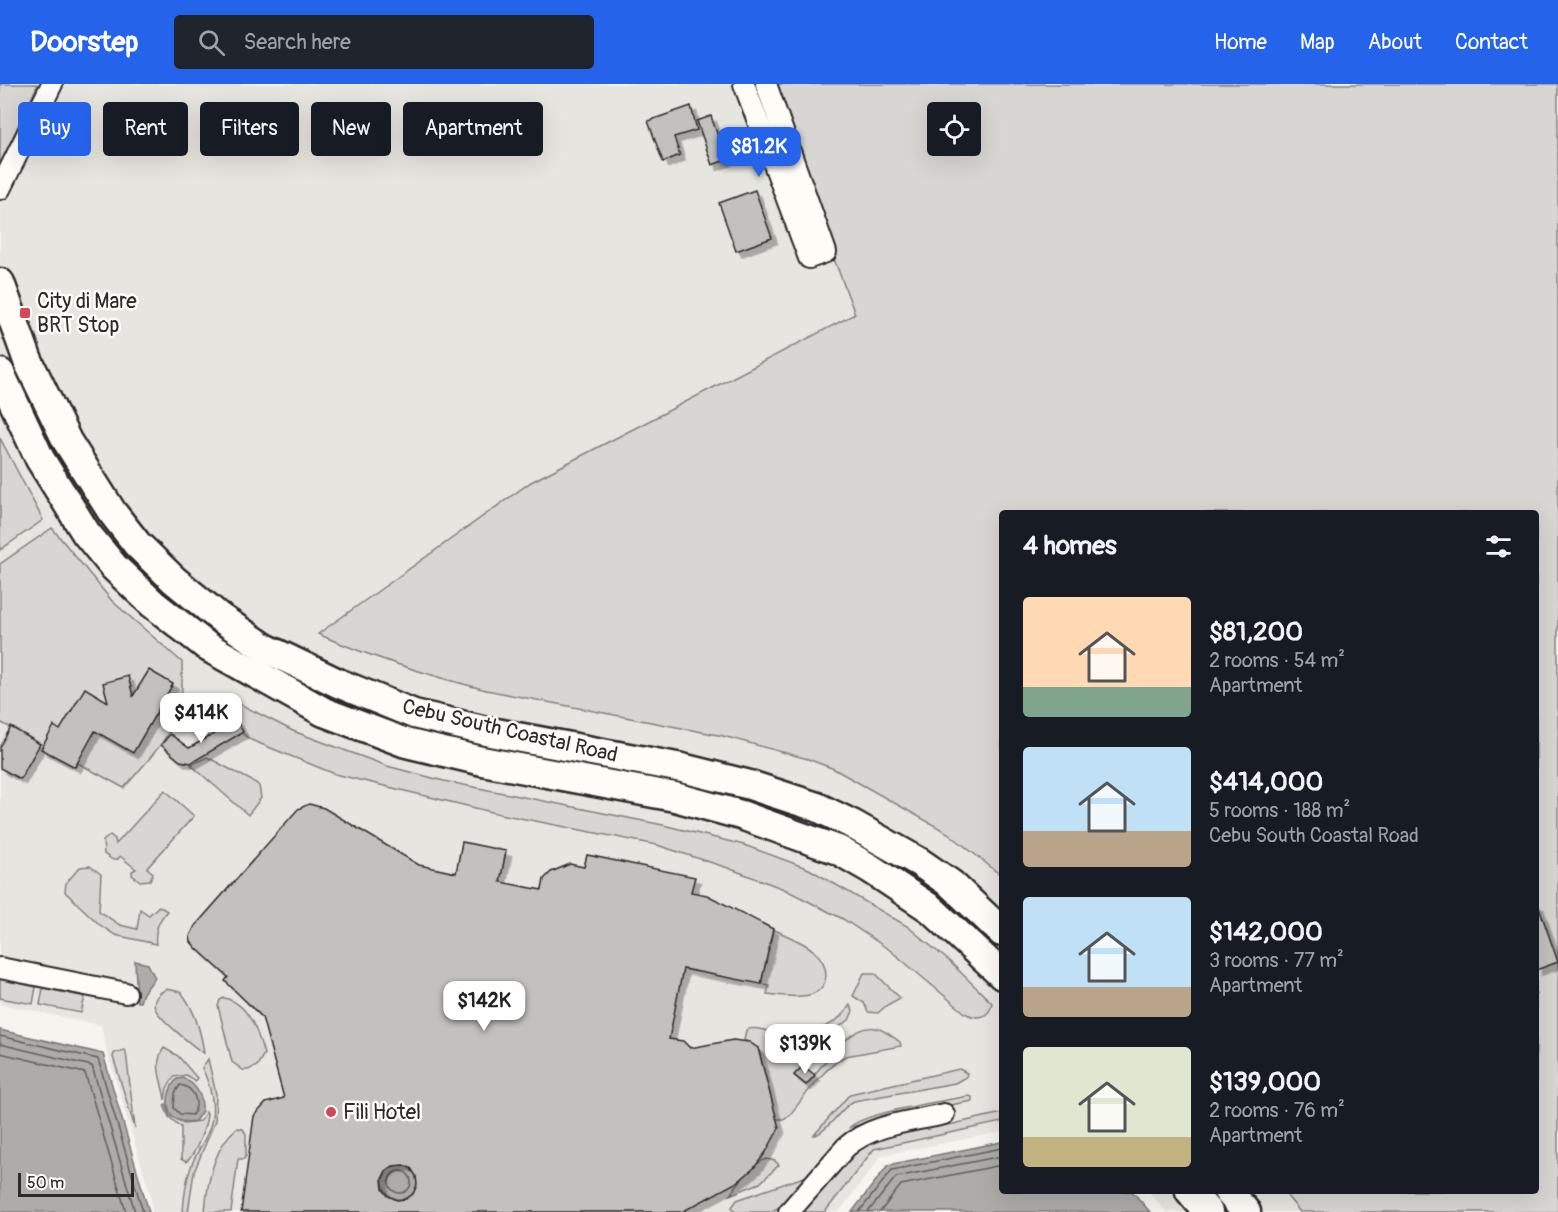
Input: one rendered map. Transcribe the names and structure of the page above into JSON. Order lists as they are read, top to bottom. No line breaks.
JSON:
{"streets":{"highway":["Cebu South Coastal Road"]},"places":{"transit":["City di Mare BRT Stop"],"other":["Fili Hotel"]},"scale_bar":"50 m","page":{"header":"Doorstep","search":"Search here","nav":["Home","Map","About","Contact"],"chip":["Buy","Rent","Filters","New","Apartment"],"price":["$81.2K","$414K","$142K","$139K"],"heading":"4 homes","list":[{"name":"$81,200","note":"2 rooms · 54 m² · Apartment"},{"name":"$414,000","note":"5 rooms · 188 m² · Cebu South Coastal Road"},{"name":"$142,000","note":"3 rooms · 77 m² · Apartment"},{"name":"$139,000","note":"2 rooms · 76 m² · Apartment"}],"scale":"50 m"}}
